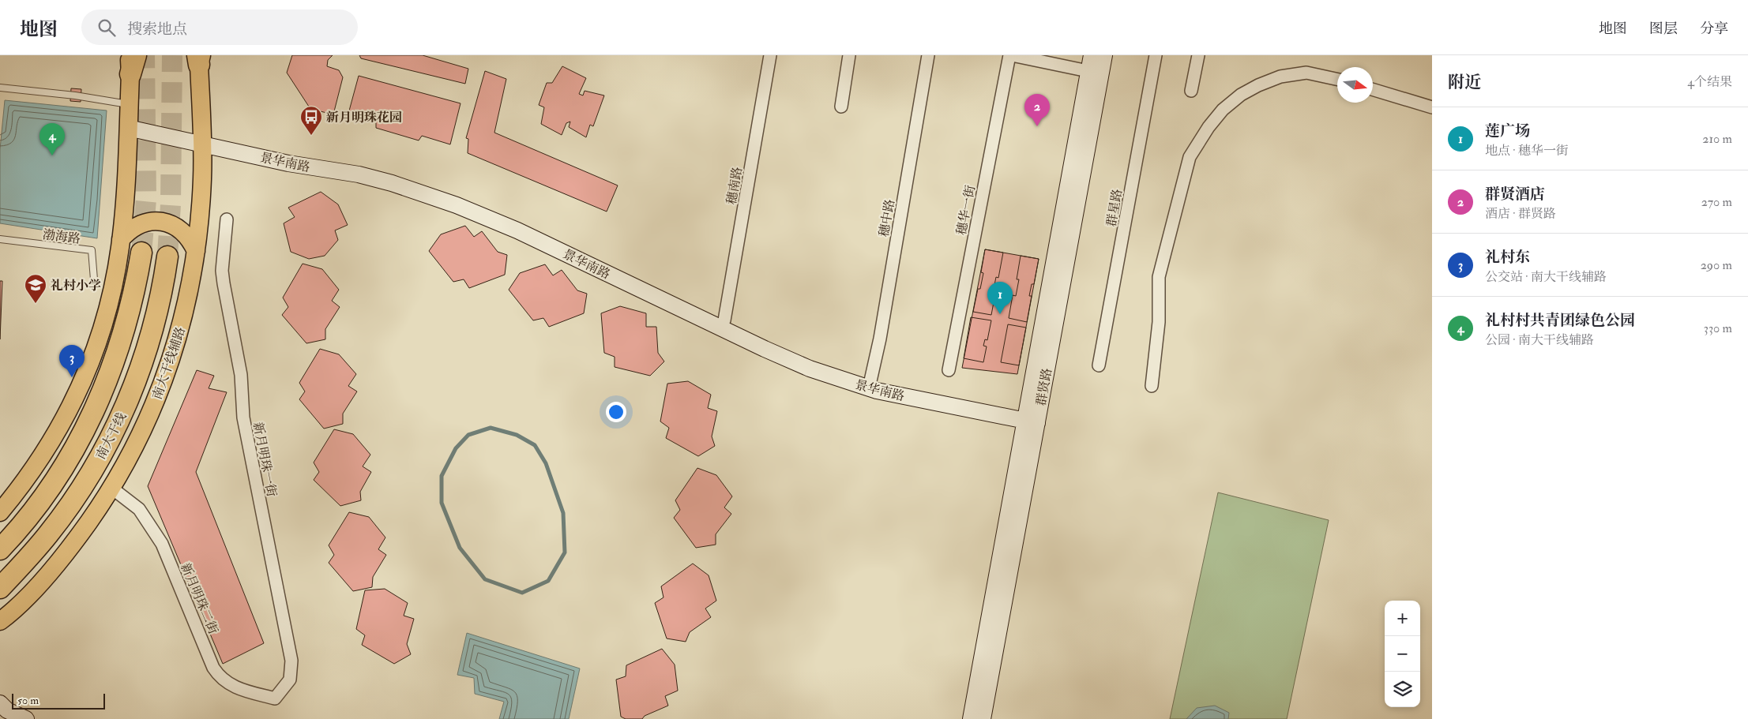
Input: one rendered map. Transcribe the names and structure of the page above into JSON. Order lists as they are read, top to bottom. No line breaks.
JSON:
{"streets":{"highway":["南大干线"],"main road":["景华南路","南大干线辅路","群贤路"],"street":["穗南路","群星路","穗华一街","穗中路","新月明珠一街","新月明珠二街"],"lane":["渤海路"]},"crossings":[["景华南路","南大干线辅路"],["景华南路","群贤路"],["南大干线辅路","新月明珠二街"],["新月明珠一街","新月明珠二街"]],"places":{"bus stop":["新月明珠花园"],"school or university":["礼村小学"]},"scale_bar":"50 m","north":"right","page":{"header":"地图","search":"搜索地点","nav":["地图","图层","分享"],"heading":["附近","4个结果"],"pins":["2","4","1","3"],"list":[{"mark":"1","name":"莲广场","note":"地点 · 穗华一街","value":"210 m"},{"mark":"2","name":"群贤酒店","note":"酒店 · 群贤路","value":"270 m"},{"mark":"3","name":"礼村东","note":"公交站 · 南大干线辅路","value":"290 m"},{"mark":"4","name":"礼村村共青团绿色公园","note":"公园 · 南大干线辅路","value":"330 m"}],"map_buttons":["+","−"],"scale":"50 m"}}
